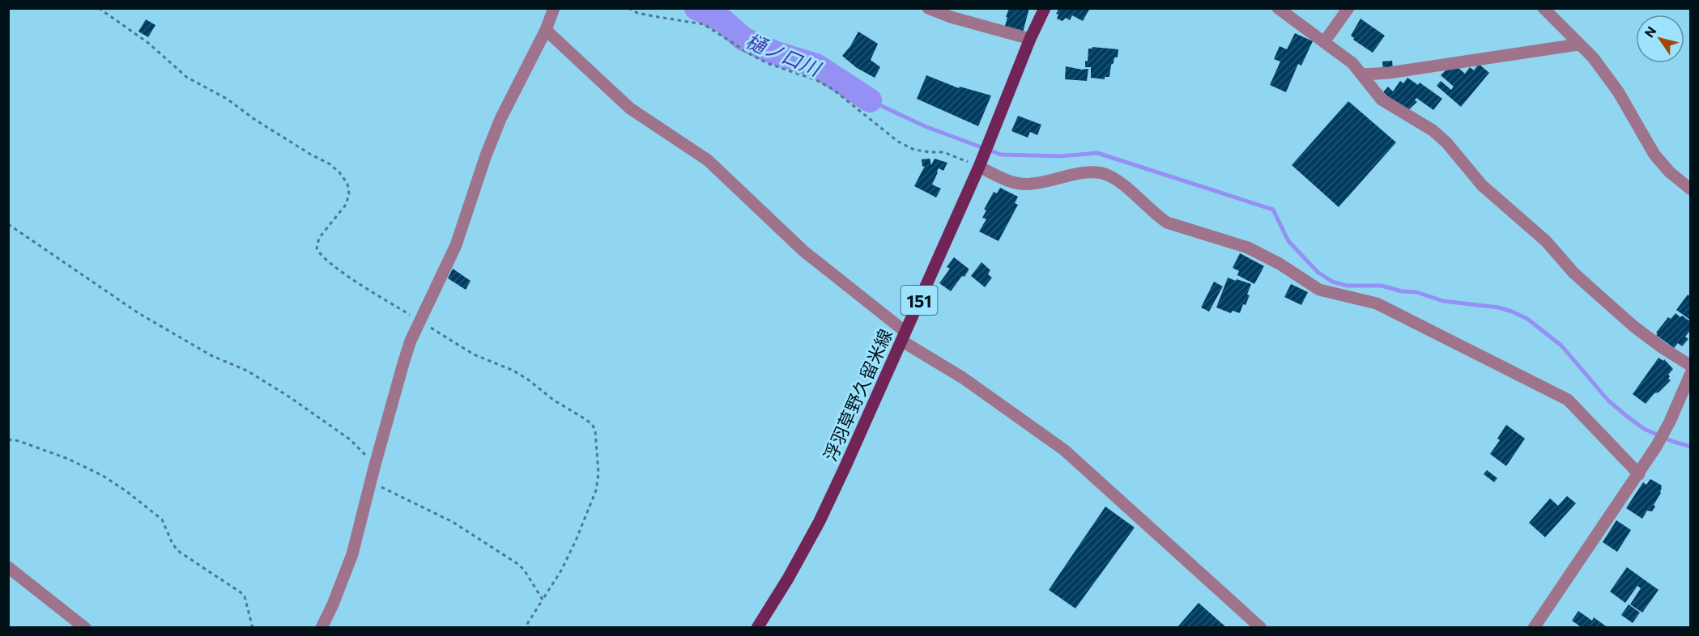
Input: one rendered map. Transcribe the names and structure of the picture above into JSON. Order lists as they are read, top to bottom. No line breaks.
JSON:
{"streets":{"main road":["151","浮羽草野久留米線"]},"water":["樋ノ口川"],"north":"top left"}
